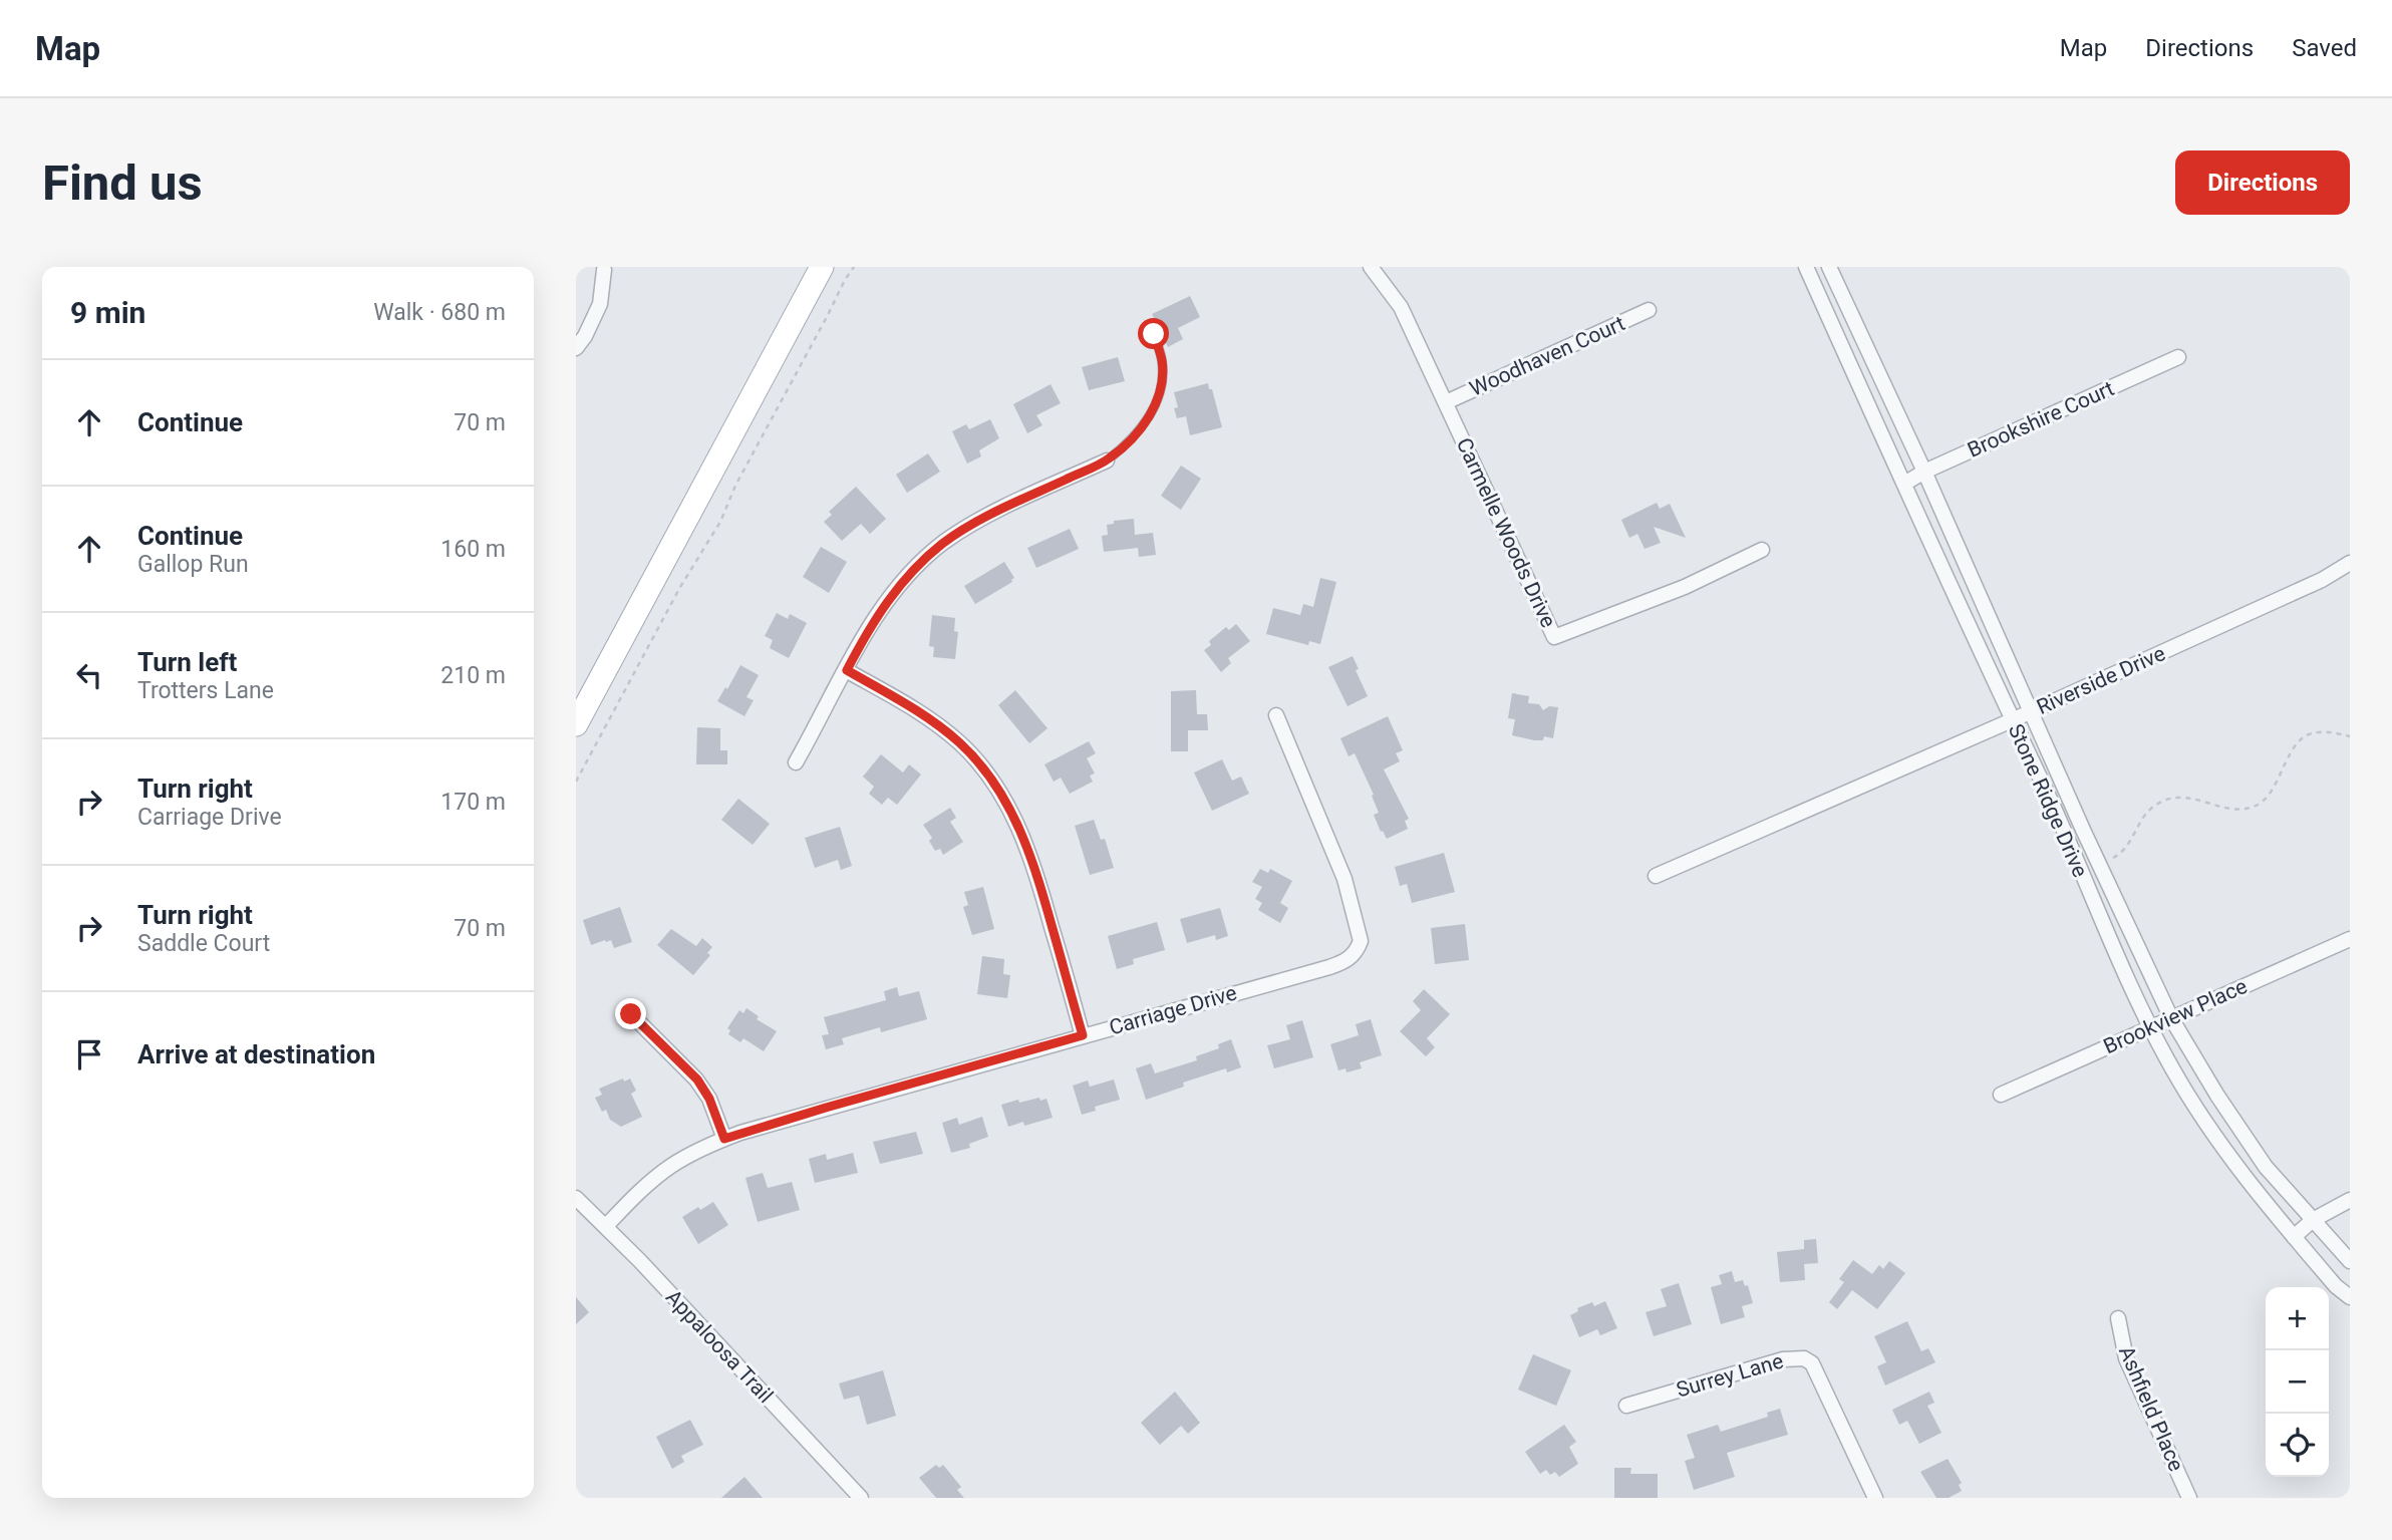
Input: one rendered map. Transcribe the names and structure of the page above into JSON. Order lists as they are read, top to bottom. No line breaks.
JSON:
{"streets":{"street":["Woodhaven Court","Brookshire Court","Carmelle Woods Drive","Riverside Drive","Stone Ridge Drive","Carriage Drive","Brookview Place","Appaloosa Trail","Surrey Lane","Ashfield Place"]},"crossings":[["Woodhaven Court","Carmelle Woods Drive"],["Brookshire Court","Stone Ridge Drive"],["Riverside Drive","Stone Ridge Drive"],["Stone Ridge Drive","Brookview Place"],["Carriage Drive","Appaloosa Trail"]],"page":{"header":"Map","nav":["Map","Directions","Saved"],"buttons":"Directions","title":"Find us","heading":["9 min","Walk · 680 m"],"list":[["Continue","70 m"],["Continue","Gallop Run","160 m"],["Turn left","Trotters Lane","210 m"],["Turn right","Carriage Drive","170 m"],["Turn right","Saddle Court","70 m"],"Arrive at destination"],"map_buttons":["+","−"]}}
